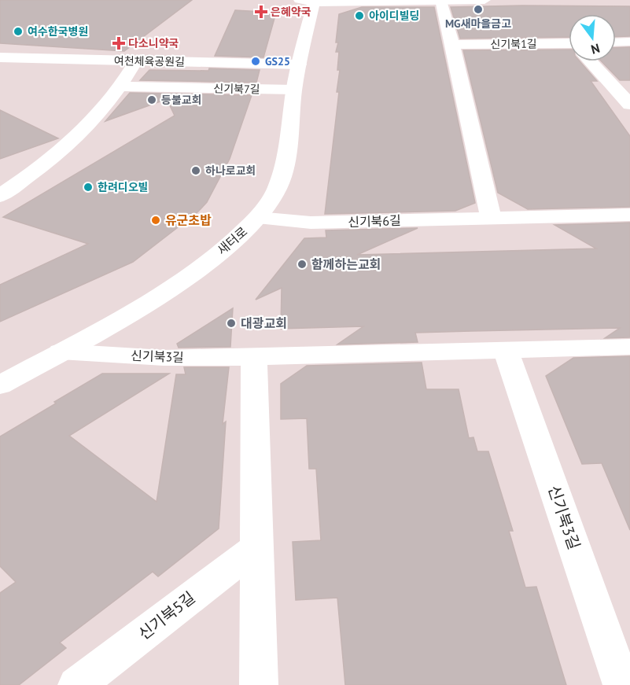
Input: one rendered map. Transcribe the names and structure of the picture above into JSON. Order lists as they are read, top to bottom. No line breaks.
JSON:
{"streets":{"street":["신기북1길","여천체육공원길","신기북7길","신기북6길","새터로","신기북3길","신기북5길"]},"crossings":[["여천체육공원길","새터로"],["신기북7길","새터로"],["신기북6길","새터로"],["새터로","신기북3길"]],"places":{"other":["MG새마을금고","아이디빌딩","여수한국병원","GS25","등불교회","하나로교회","한려디오빌","유군초밥","함께하는교회","대광교회"],"health":["은혜약국","다소니약국"]},"north":"bottom"}
